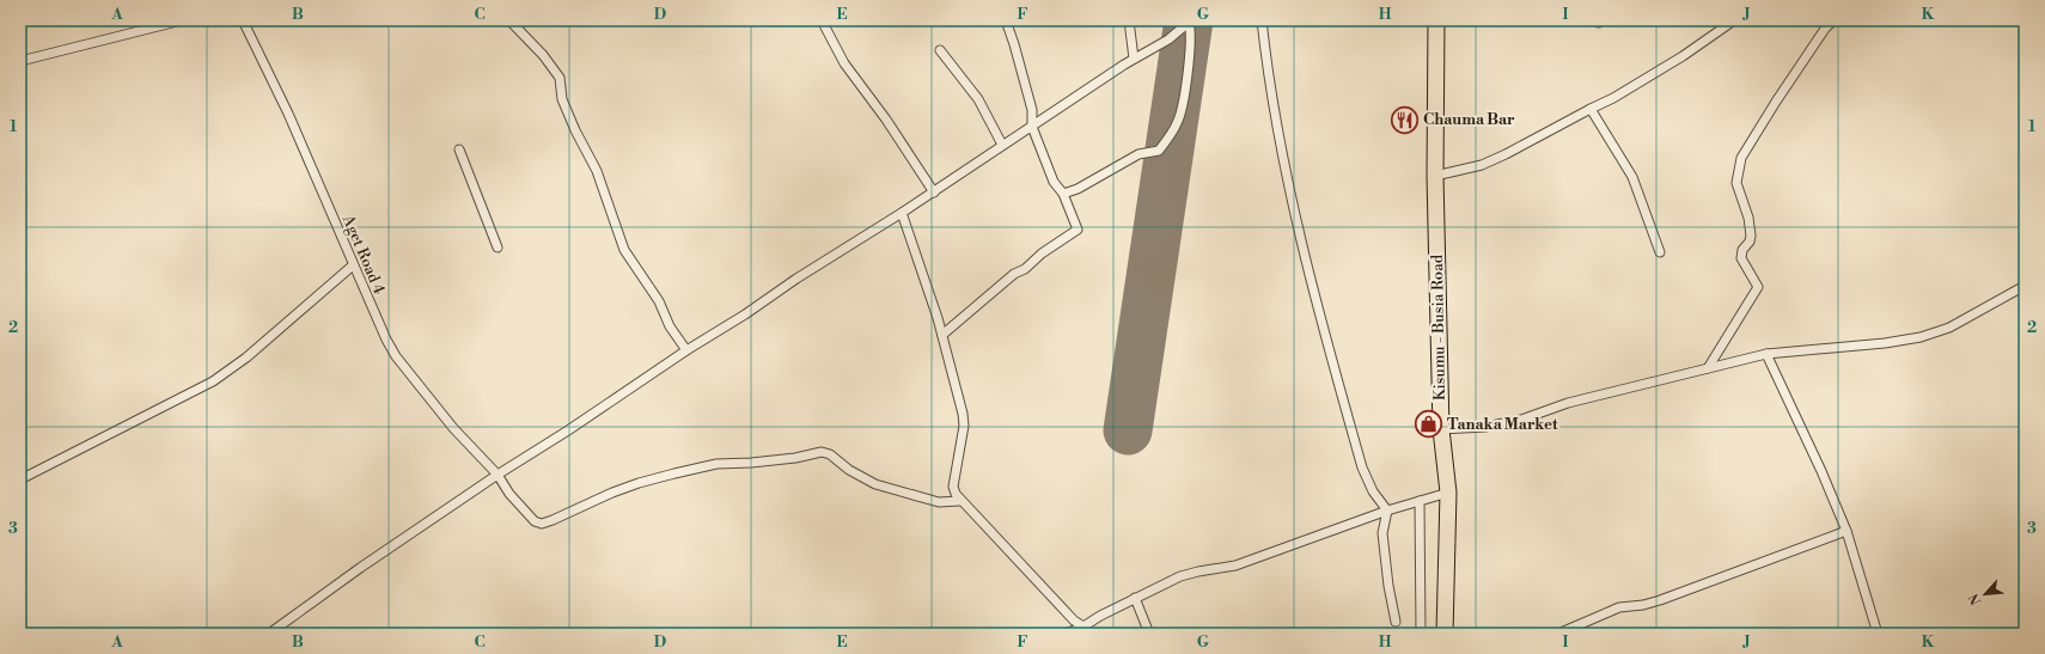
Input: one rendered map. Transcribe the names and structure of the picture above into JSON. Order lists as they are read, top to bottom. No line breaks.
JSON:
{"streets":{"highway":["Kisumu - Busia Road"],"street":["Aget Road 4"]},"places":{"restaurant":["Chauma Bar"],"shop":["Tanaka Market"]},"north":"bottom left","grid":{"columns":["A","B","C","D","E","F","G","H","I","J","K"],"rows":["1","2","3"]}}
